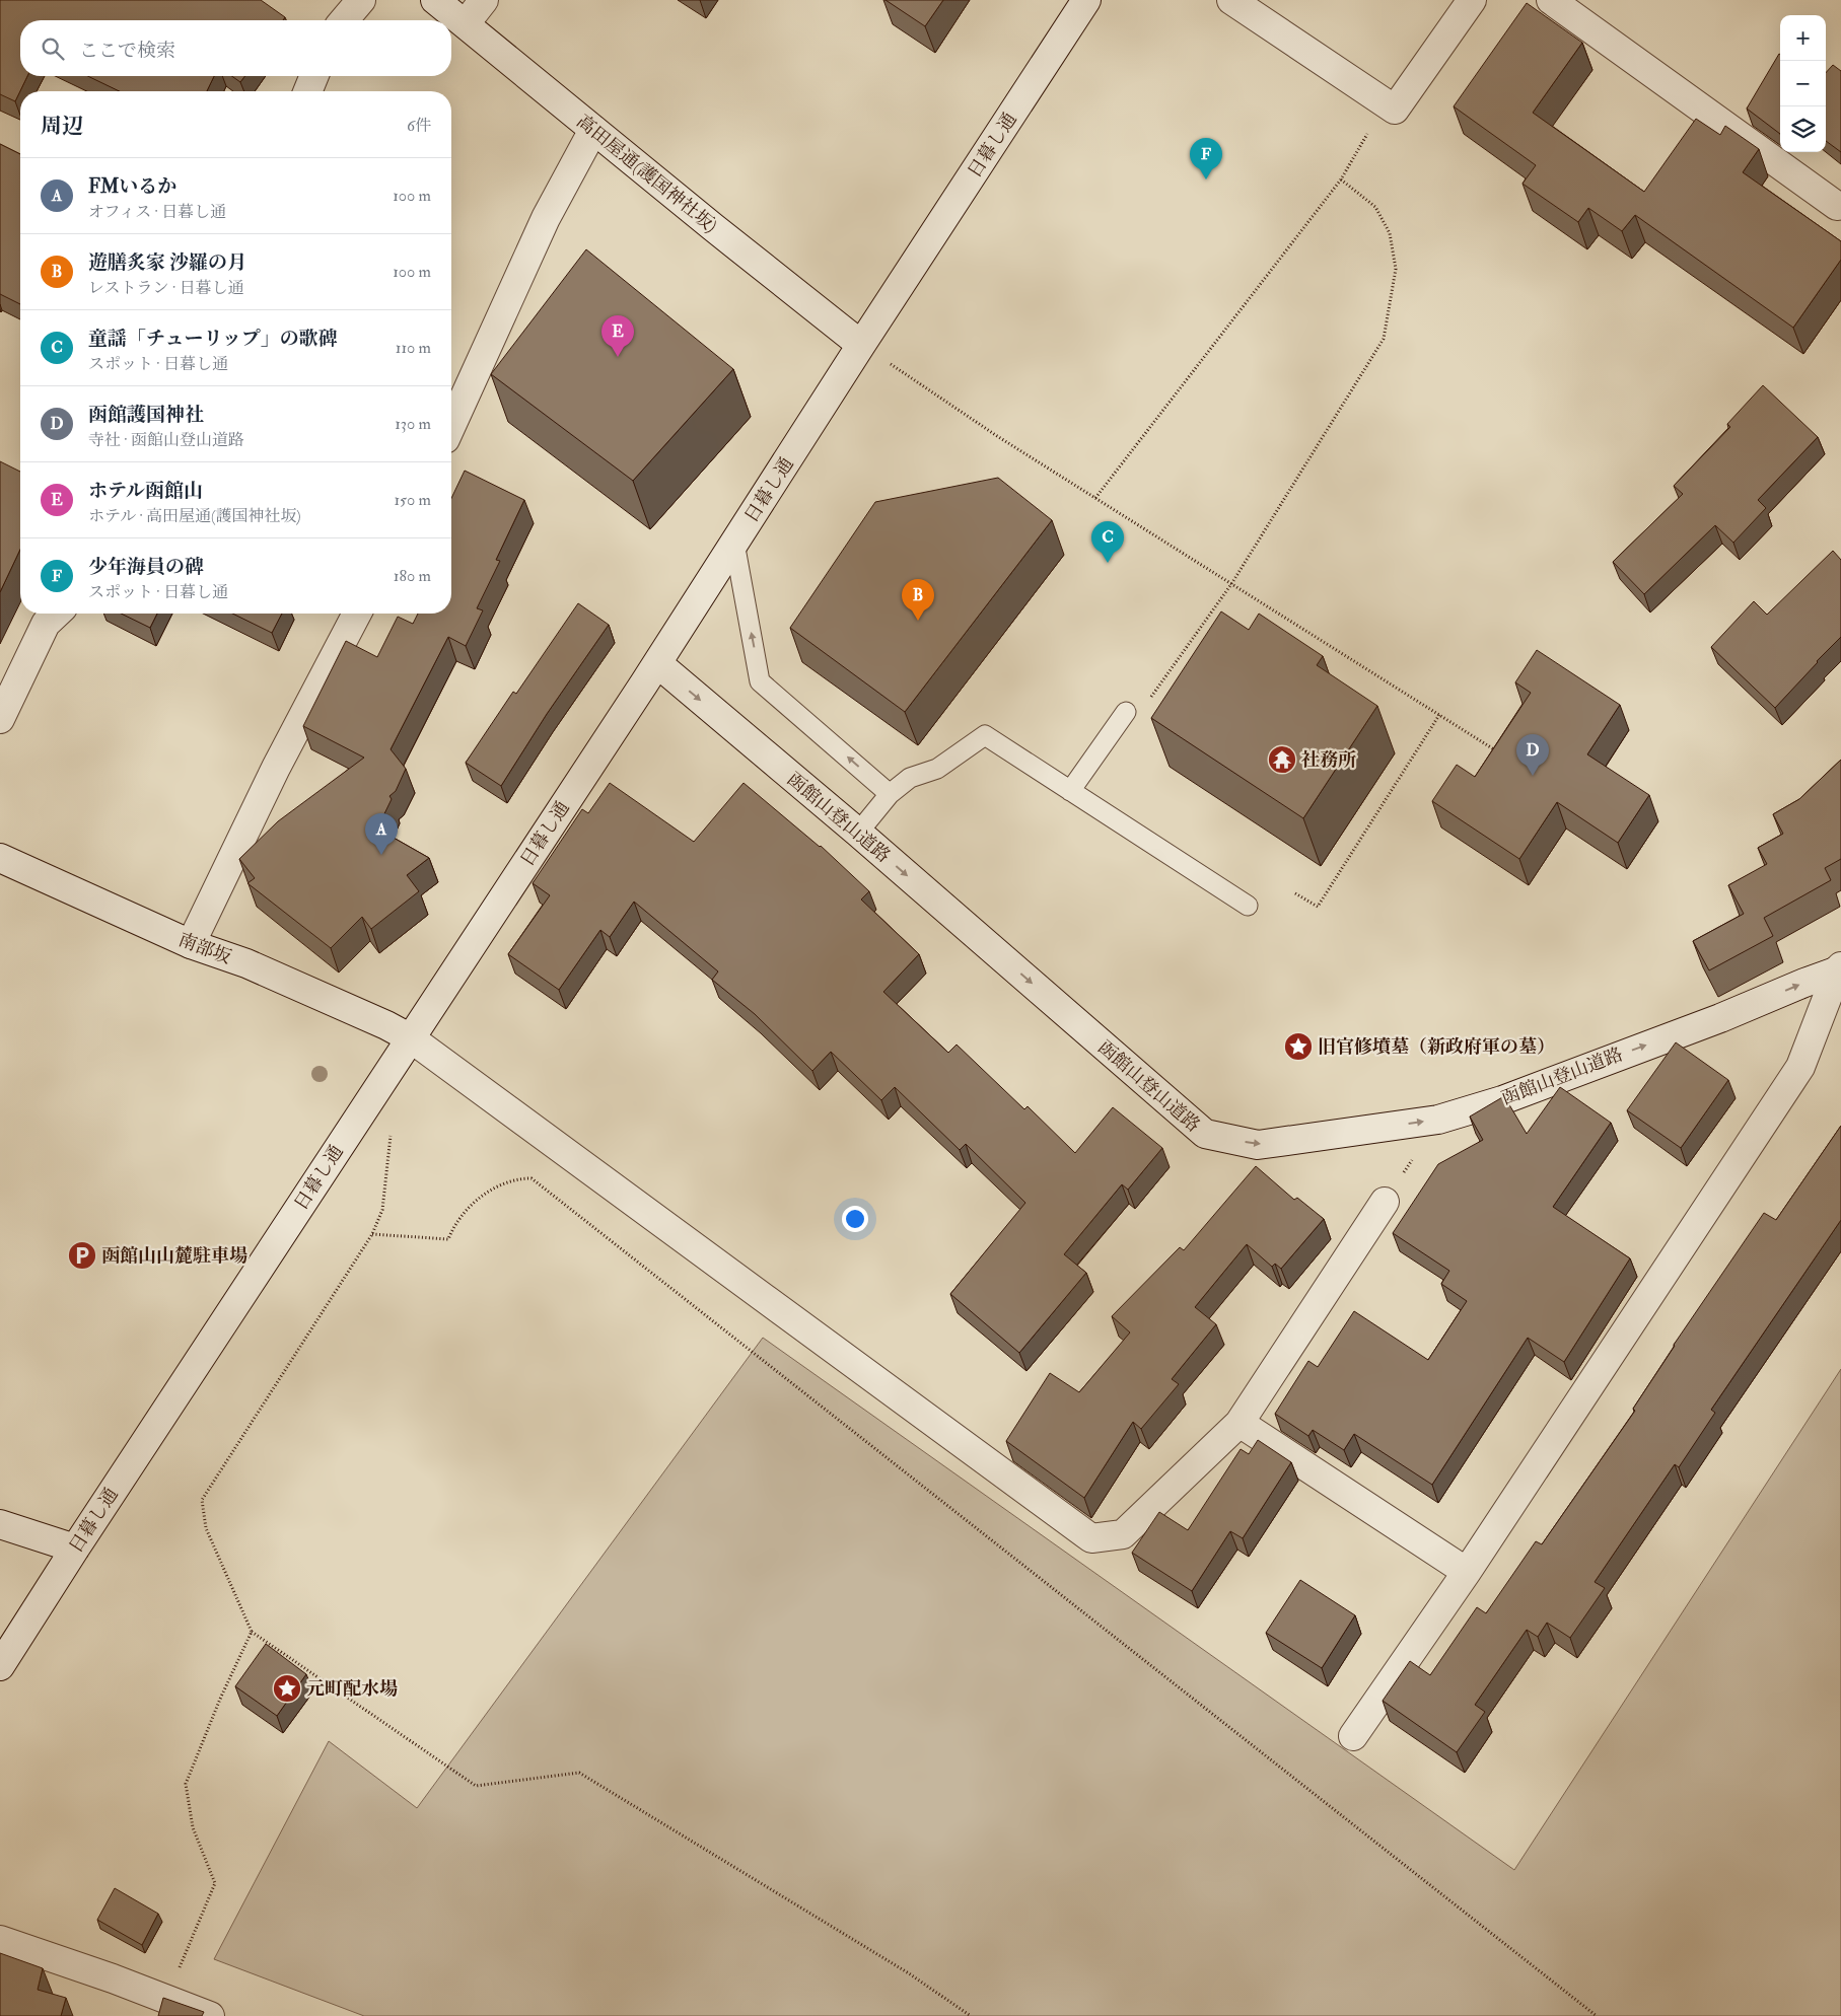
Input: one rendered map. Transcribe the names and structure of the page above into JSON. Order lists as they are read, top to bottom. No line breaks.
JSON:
{"streets":{"street":["日暮し通","高田屋通(護国神社坂)","函館山登山道路","南部坂"]},"crossings":[["日暮し通","高田屋通(護国神社坂)"],["日暮し通","函館山登山道路"],["日暮し通","南部坂"]],"one_way":["函館山登山道路"],"places":{"temple":["社務所"],"place":["旧官修墳墓（新政府軍の墓）","元町配水場"],"parking":["函館山山麓駐車場"]},"page":{"map_buttons":["+","−"],"search":"ここで検索","heading":["周辺","6件"],"pins":["F","E","C","B","D","A"],"list":[{"mark":"A","name":"FMいるか","note":"オフィス · 日暮し通","value":"100 m"},{"mark":"B","name":"遊膳炙家 沙羅の月","note":"レストラン · 日暮し通","value":"100 m"},{"mark":"C","name":"童謡「チューリップ」の歌碑","note":"スポット · 日暮し通","value":"110 m"},{"mark":"D","name":"函館護国神社","note":"寺社 · 函館山登山道路","value":"130 m"},{"mark":"E","name":"ホテル函館山","note":"ホテル · 高田屋通(護国神社坂)","value":"150 m"},{"mark":"F","name":"少年海員の碑","note":"スポット · 日暮し通","value":"180 m"}]}}
